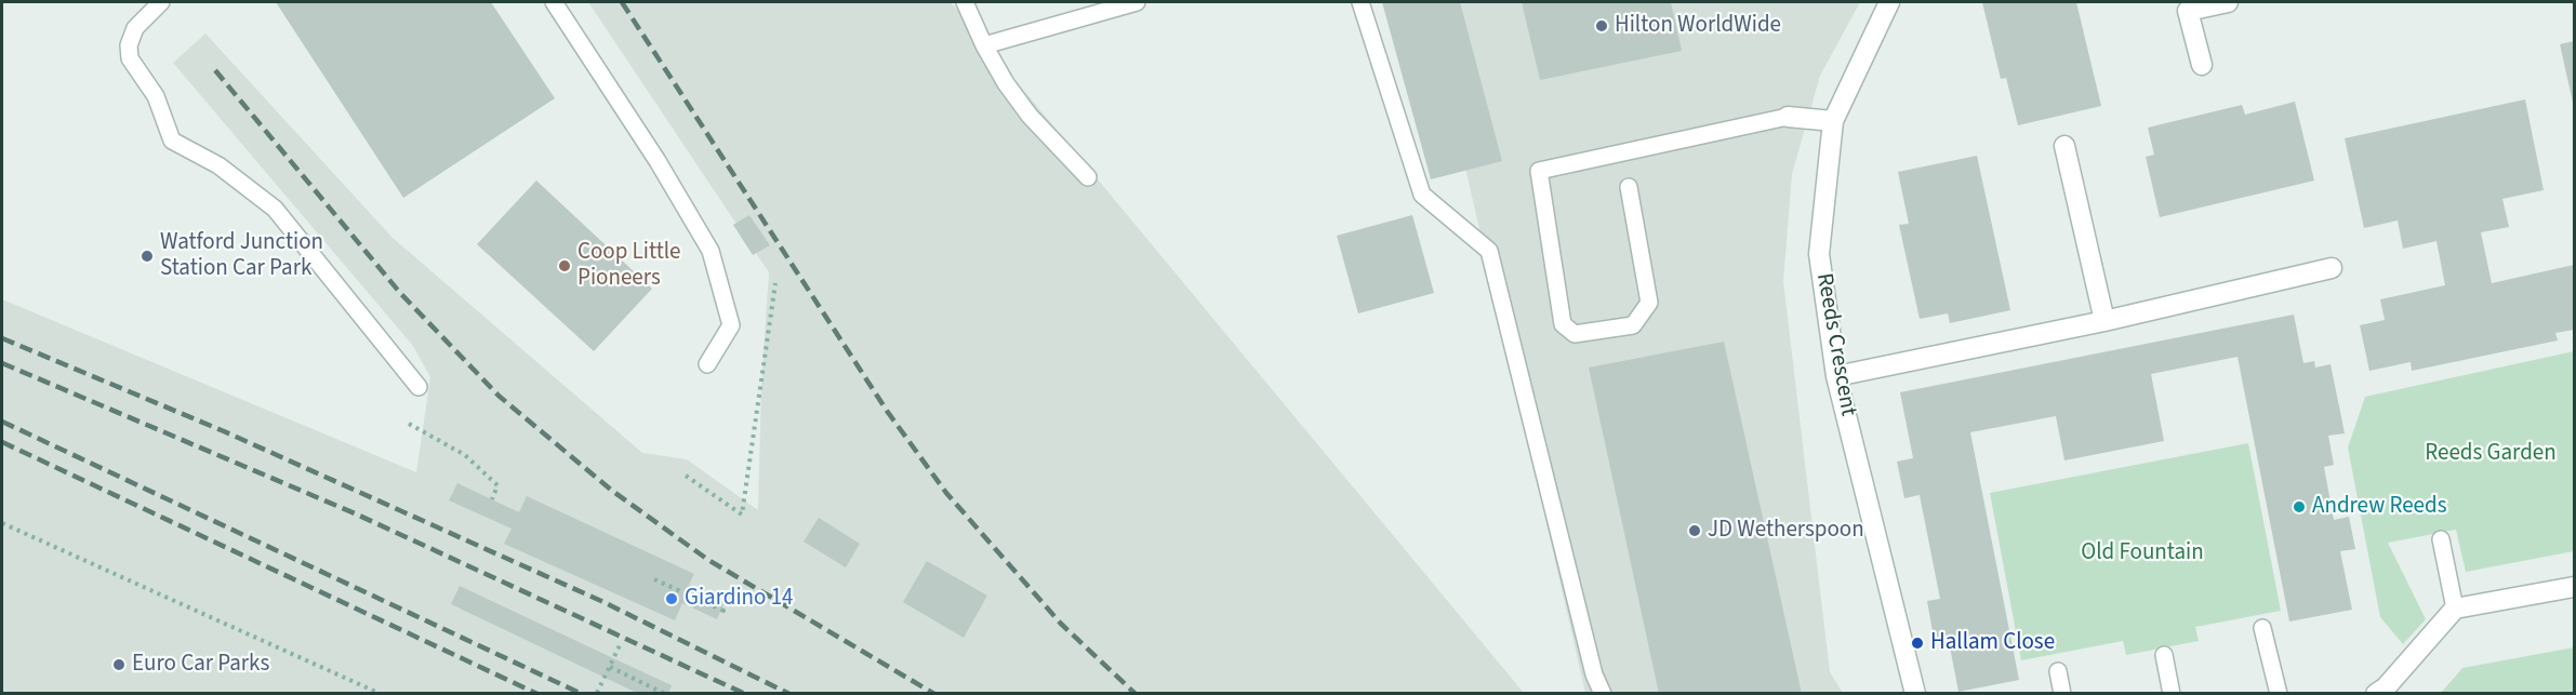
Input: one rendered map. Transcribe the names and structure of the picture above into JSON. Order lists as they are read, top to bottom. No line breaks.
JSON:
{"streets":{"street":["Reeds Crescent"]},"parks":["Reeds Garden","Old Fountain"],"places":["Hilton WorldWide","Watford Junction Station Car Park","Coop Little Pioneers","Andrew Reeds","JD Wetherspoon","Giardino 14","Hallam Close","Euro Car Parks"]}
